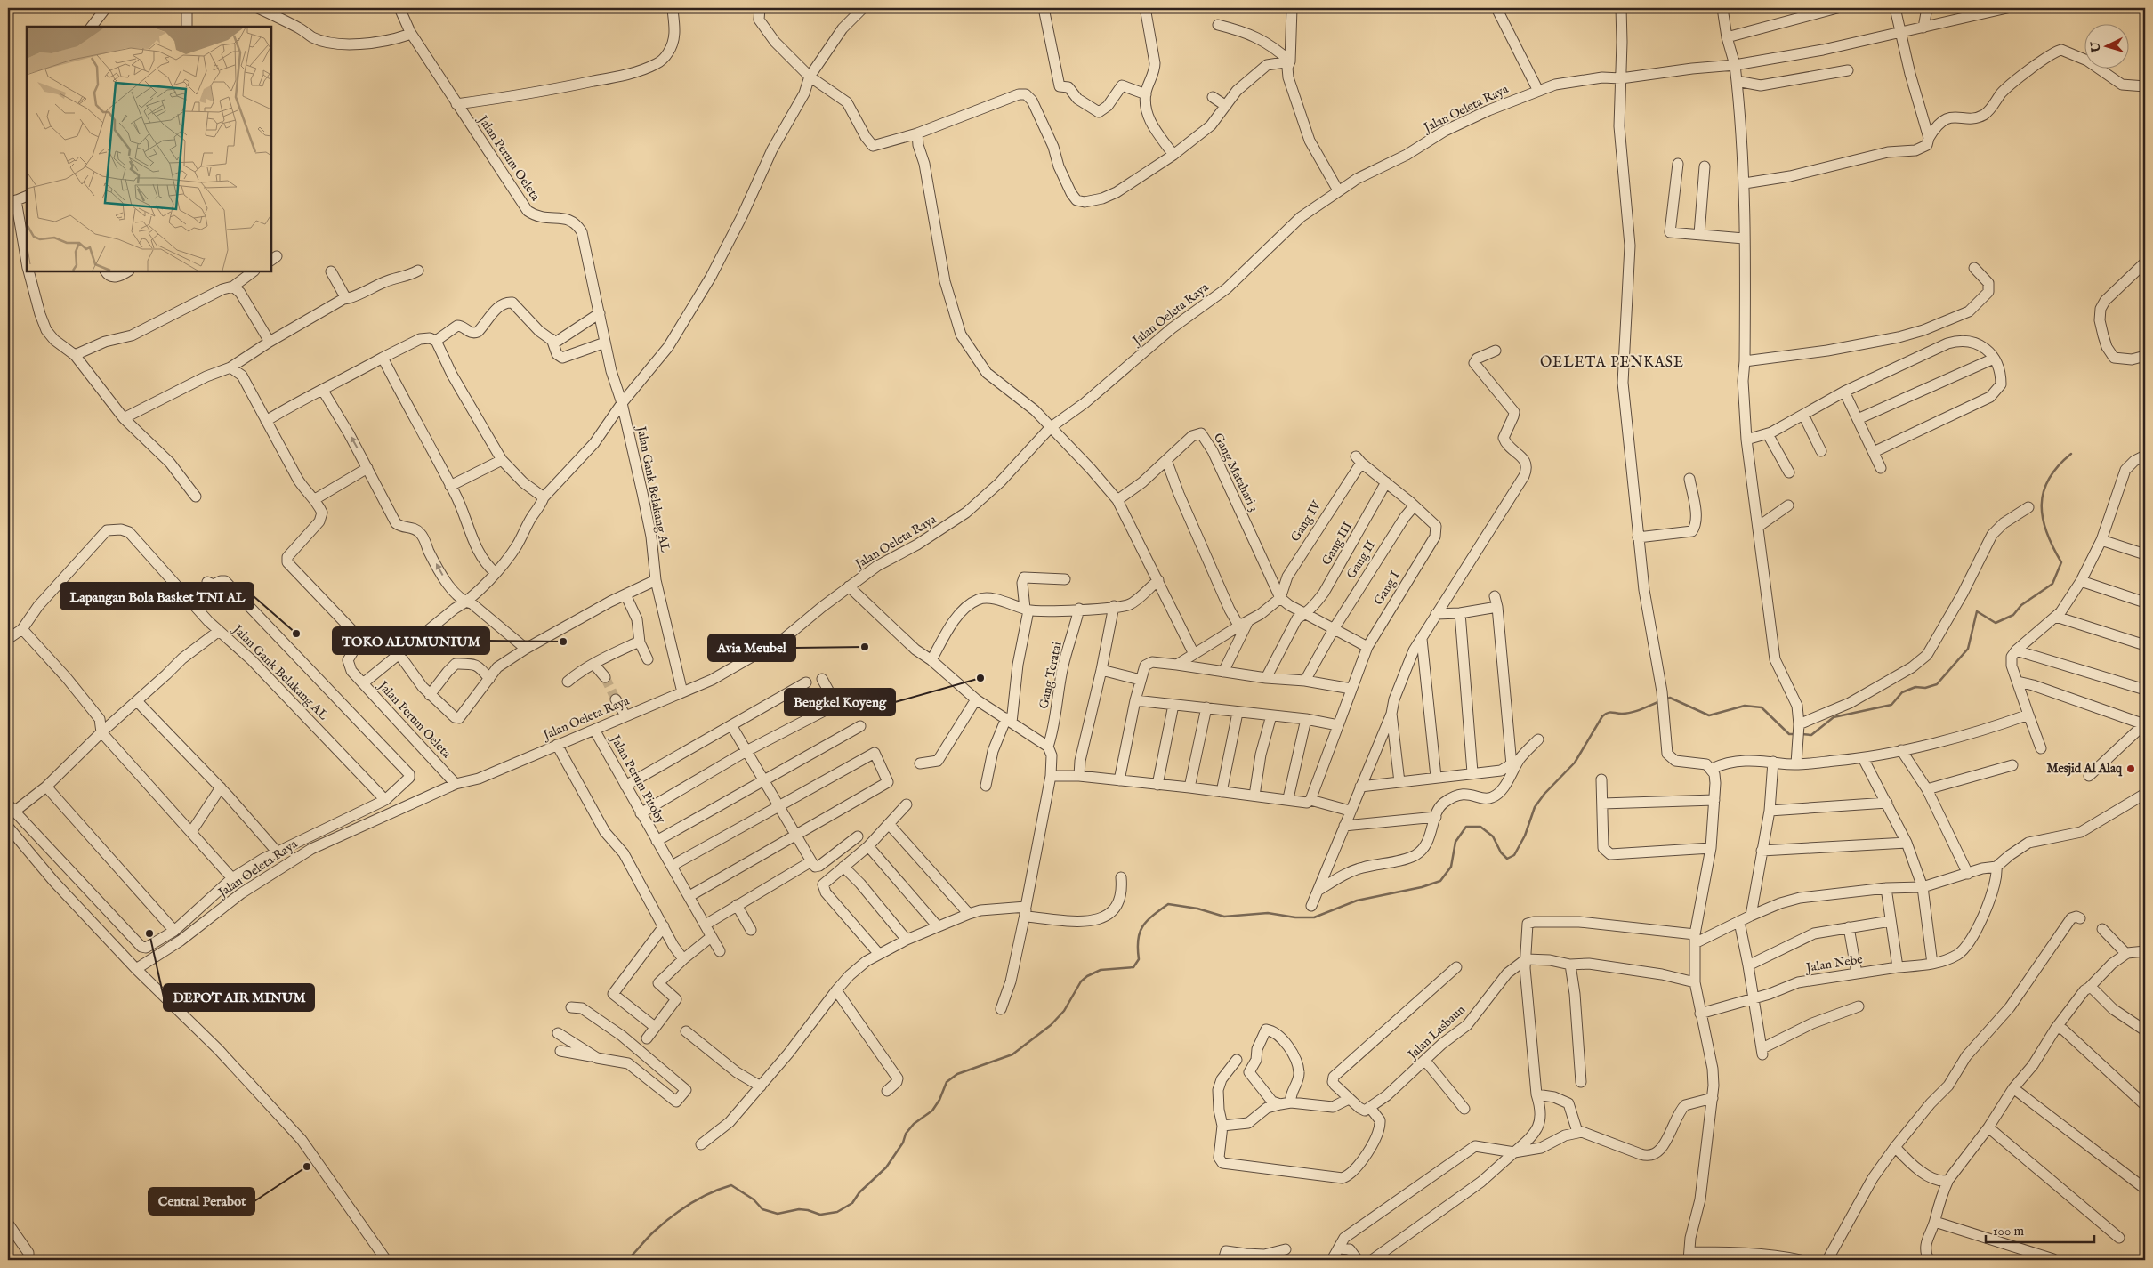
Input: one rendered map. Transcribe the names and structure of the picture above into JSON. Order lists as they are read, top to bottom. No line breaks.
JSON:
{"streets":{"street":["Jalan Oeleta Raya","Jalan Perum Oeleta","Gang Matahari 3","Jalan Gank Belakang AL","Gang IV","Gang III","Gang II","Gang I","Gang Teratai","Jalan Perum Pitoby","Jalan Nebe","Jalan Lasbaun"]},"crossings":[["Jalan Oeleta Raya","Jalan Perum Oeleta"],["Jalan Oeleta Raya","Jalan Gank Belakang AL"],["Jalan Oeleta Raya","Jalan Perum Pitoby"],["Jalan Perum Oeleta","Jalan Gank Belakang AL"],["Gang Matahari 3","Gang IV"],["Gang IV","Gang III"],["Gang II","Gang I"]],"districts":["OELETA PENKASE"],"places":["Lapangan Bola Basket TNI AL","TOKO ALUMUNIUM","Avia Meubel","Bengkel Koyeng","Mesjid Al Alaq","DEPOT AIR MINUM","Central Perabot"],"scale_bar":"100 m","north":"left"}
